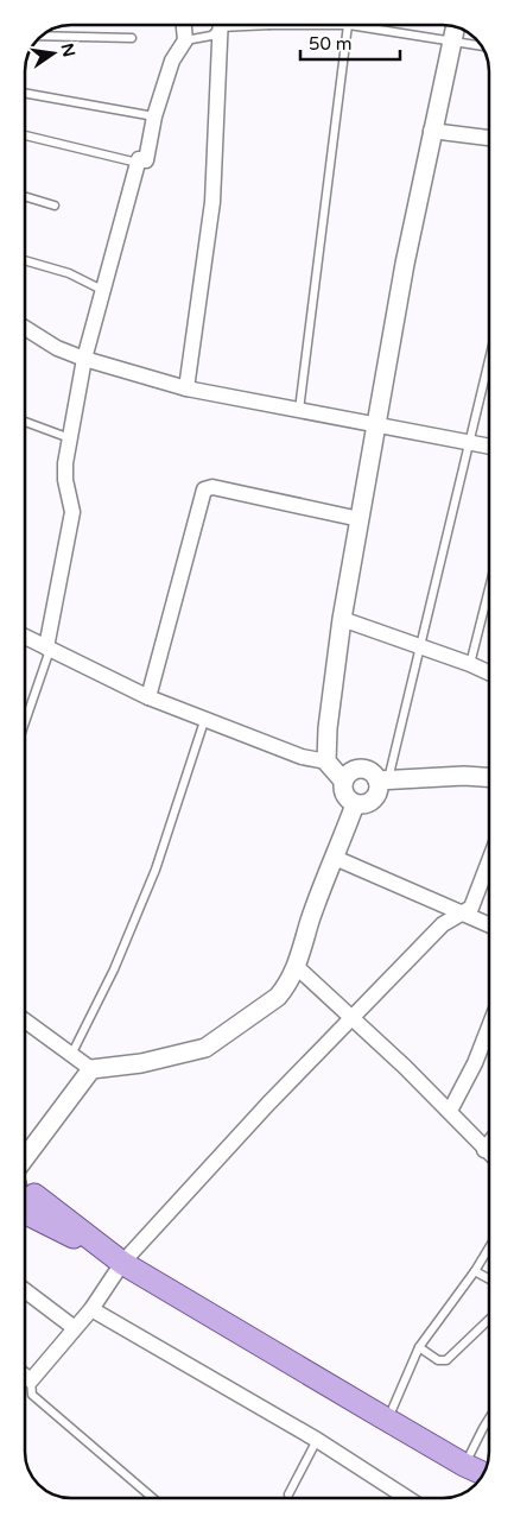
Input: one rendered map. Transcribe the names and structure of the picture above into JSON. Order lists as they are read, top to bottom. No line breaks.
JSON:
{"scale_bar":"50 m","north":"right"}
